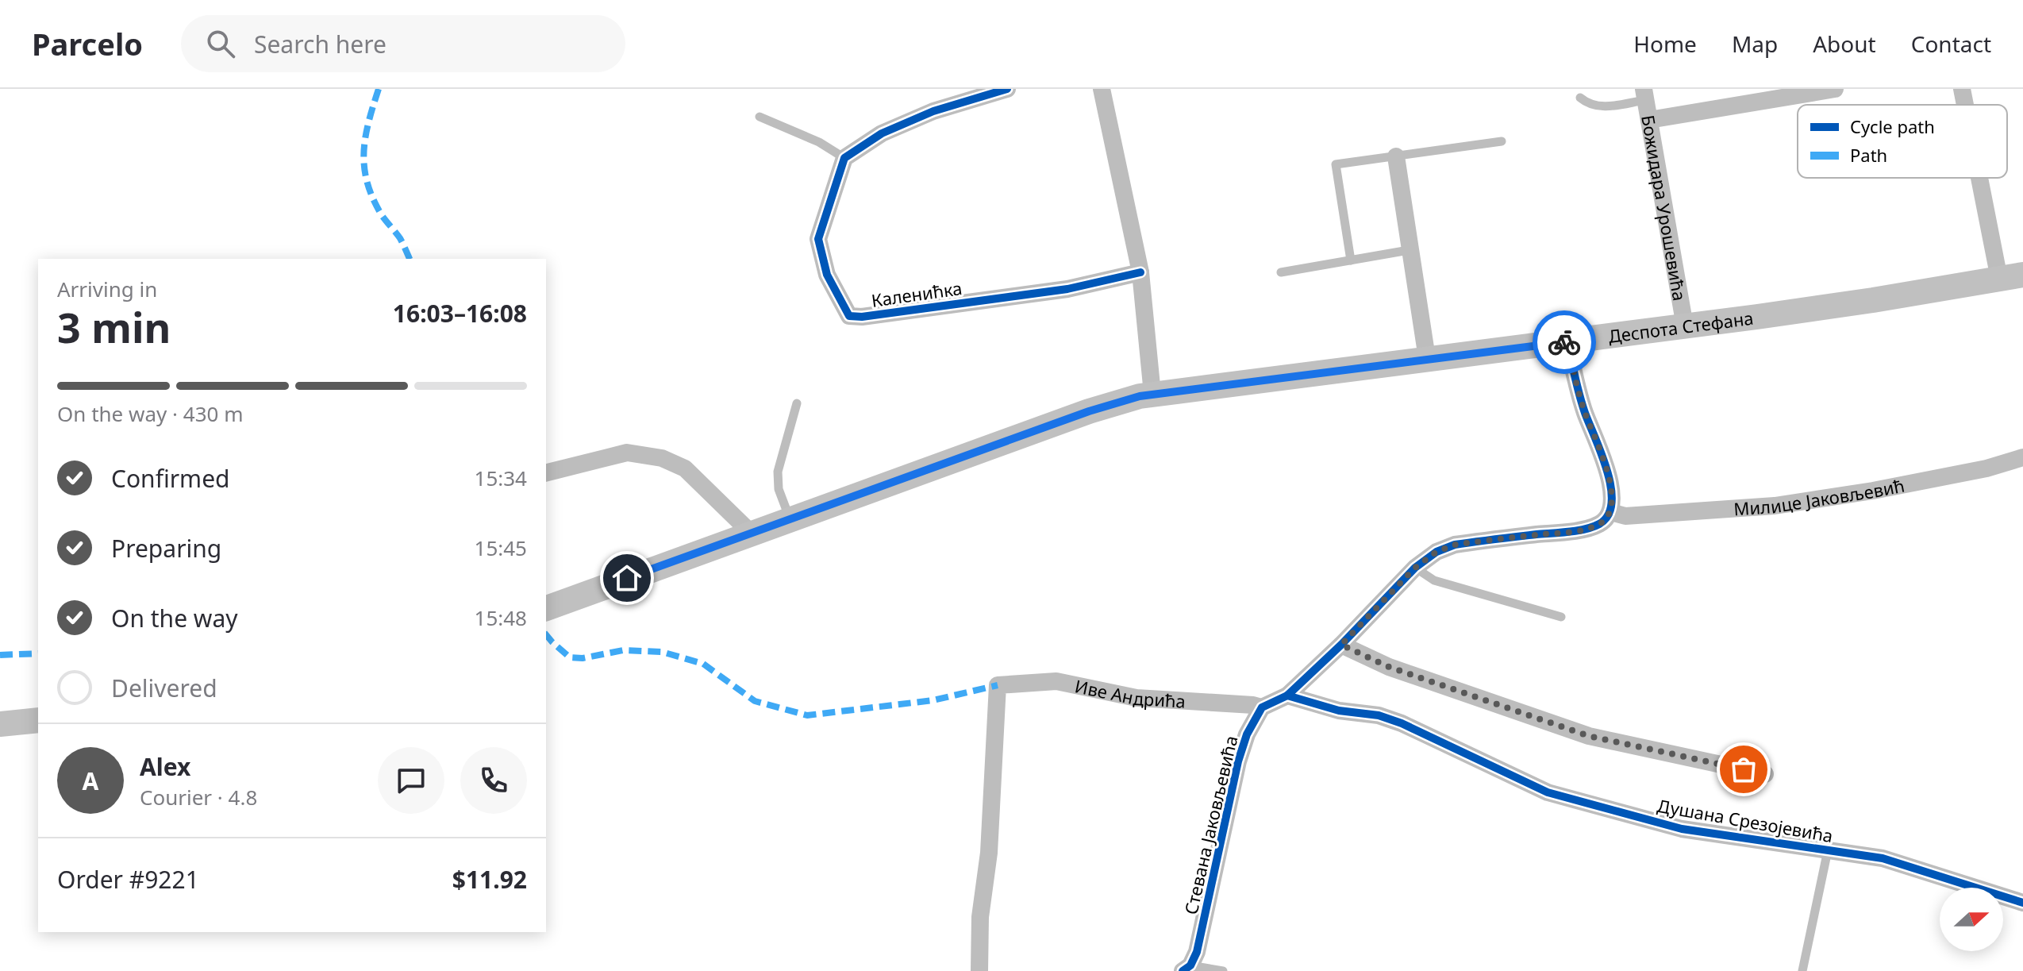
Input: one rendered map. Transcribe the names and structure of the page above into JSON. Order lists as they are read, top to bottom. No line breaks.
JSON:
{"streets":{"main road":["Деспота Стефана"],"street":["Божидара Урошевића","Каленићка","Милице Јаковљевић","Иве Андрића","Душана Срезојевића","Стевана Јаковљевића"]},"crossings":[["Божидара Урошевића","Деспота Стефана"],["Иве Андрића","Стевана Јаковљевића"]],"legend":["Cycle path","Path"],"north":"right","page":{"header":"Parcelo","search":"Search here","nav":["Home","Map","About","Contact"],"heading":["3 min","Arriving in","16:03–16:08"],"panel":["Alex","Courier · 4.8","Order #9221","$11.92"],"bar":"On the way · 430 m","list":[["Confirmed","15:34"],["Preparing","15:45"],["On the way","15:48"],"Delivered"],"round":"A"}}
